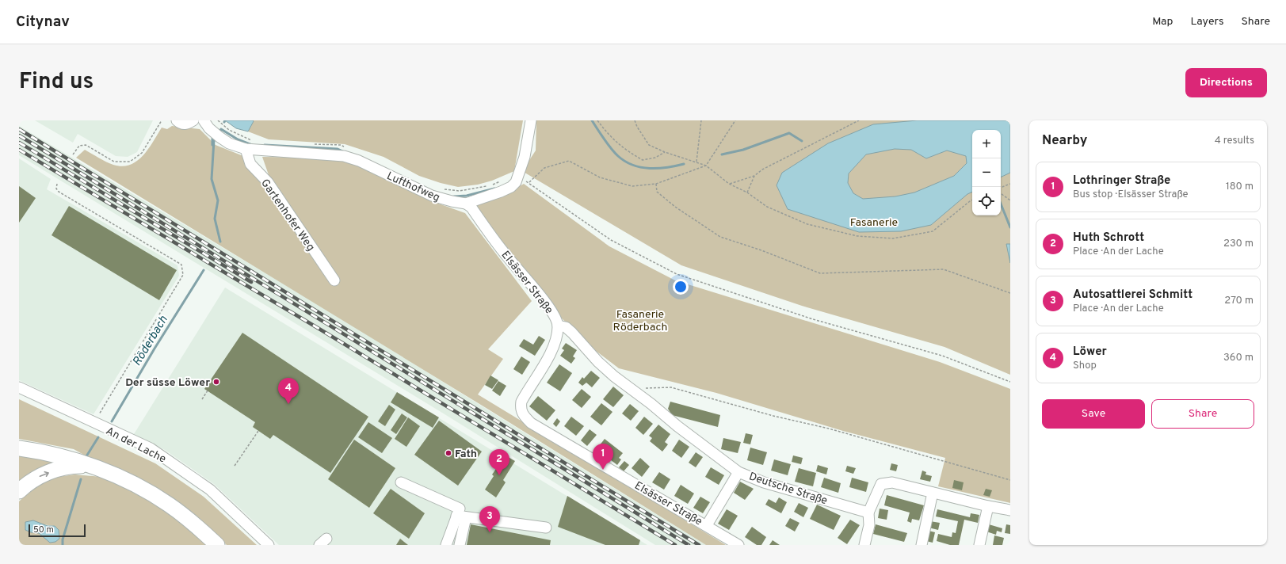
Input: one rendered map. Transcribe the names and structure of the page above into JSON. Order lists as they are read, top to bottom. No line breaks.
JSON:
{"streets":{"street":["Lufthofweg","Gartenhofer Weg","Elsässer Straße","An der Lache","Deutsche Straße"]},"crossings":[["Lufthofweg","Gartenhofer Weg"],["Lufthofweg","Elsässer Straße"],["Elsässer Straße","Deutsche Straße"]],"water":["Röderbach"],"parks":["Fasanerie","Fasanerie Röderbach"],"places":["Der süsse Löwer","Fath"],"scale_bar":"50 m","page":{"header":"Citynav","nav":["Map","Layers","Share"],"title":"Find us","buttons":["Directions",["Save","Share"]],"heading":["Nearby","4 results"],"map_buttons":["+","−"],"list":[{"mark":"1","name":"Lothringer Straße","note":"Bus stop · Elsässer Straße","value":"180 m"},{"mark":"2","name":"Huth Schrott","note":"Place · An der Lache","value":"230 m"},{"mark":"3","name":"Autosattlerei Schmitt","note":"Place · An der Lache","value":"270 m"},{"mark":"4","name":"Löwer","note":"Shop","value":"360 m"}],"pins":["4","1","2","3"],"scale":"50 m"}}
